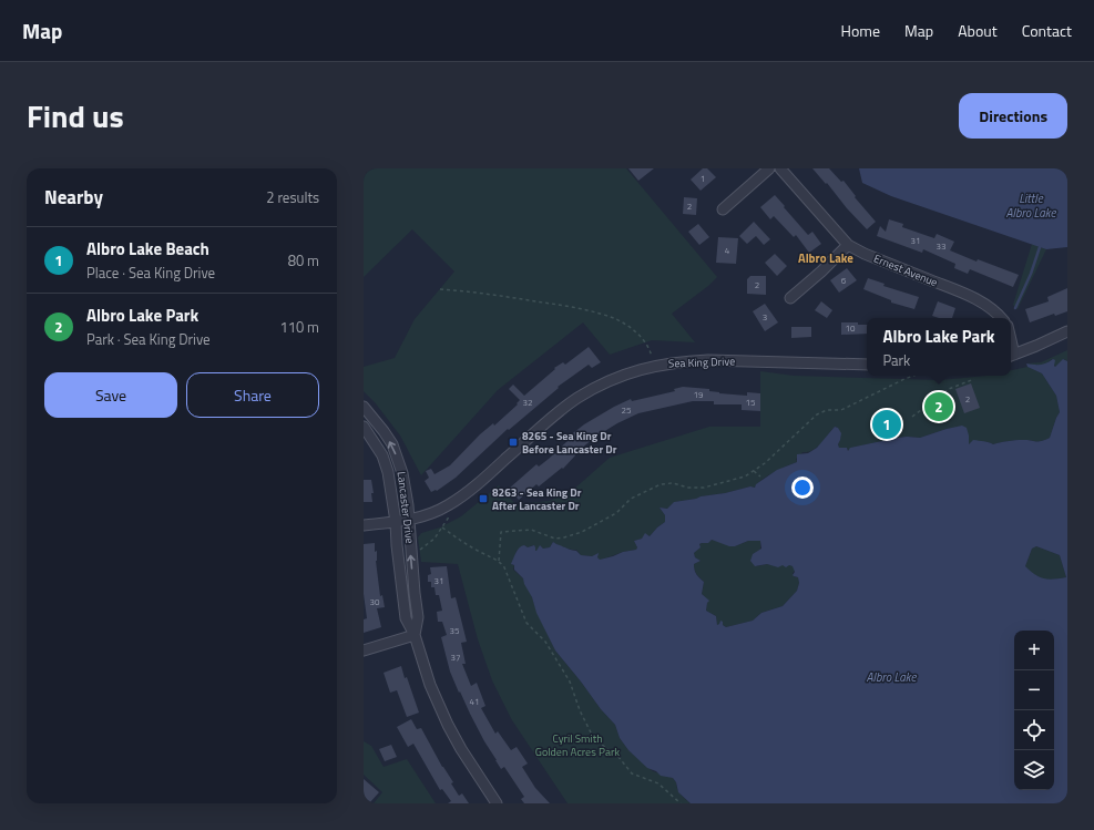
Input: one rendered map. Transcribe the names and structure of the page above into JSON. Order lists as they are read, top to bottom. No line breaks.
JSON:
{"streets":{"street":["Ernest Avenue","Sea King Drive","Lancaster Drive"]},"crossings":[["Sea King Drive","Lancaster Drive"]],"districts":["Albro Lake"],"water":["Little Albro Lake","Albro Lake"],"parks":["Cyril Smith Golden Acres Park"],"places":{"transit":["8265 - Sea King Dr Before Lancaster Dr","8263 - Sea King Dr After Lancaster Dr"]},"house_numbers":["1","2","31","33","4","6","2","3","10","19","2","32","15","25","31","30","35","37","41"],"page":{"header":"Map","nav":["Home","Map","About","Contact"],"title":"Find us","buttons":["Directions",["Save","Share"]],"heading":["Nearby","2 results"],"list":[{"mark":"1","name":"Albro Lake Beach","note":"Place · Sea King Drive","value":"80 m"},{"mark":"2","name":"Albro Lake Park","note":"Park · Sea King Drive","value":"110 m"}],"popup":["Albro Lake Park","Park"],"pins":["2","1"],"map_buttons":["+","−"]}}
